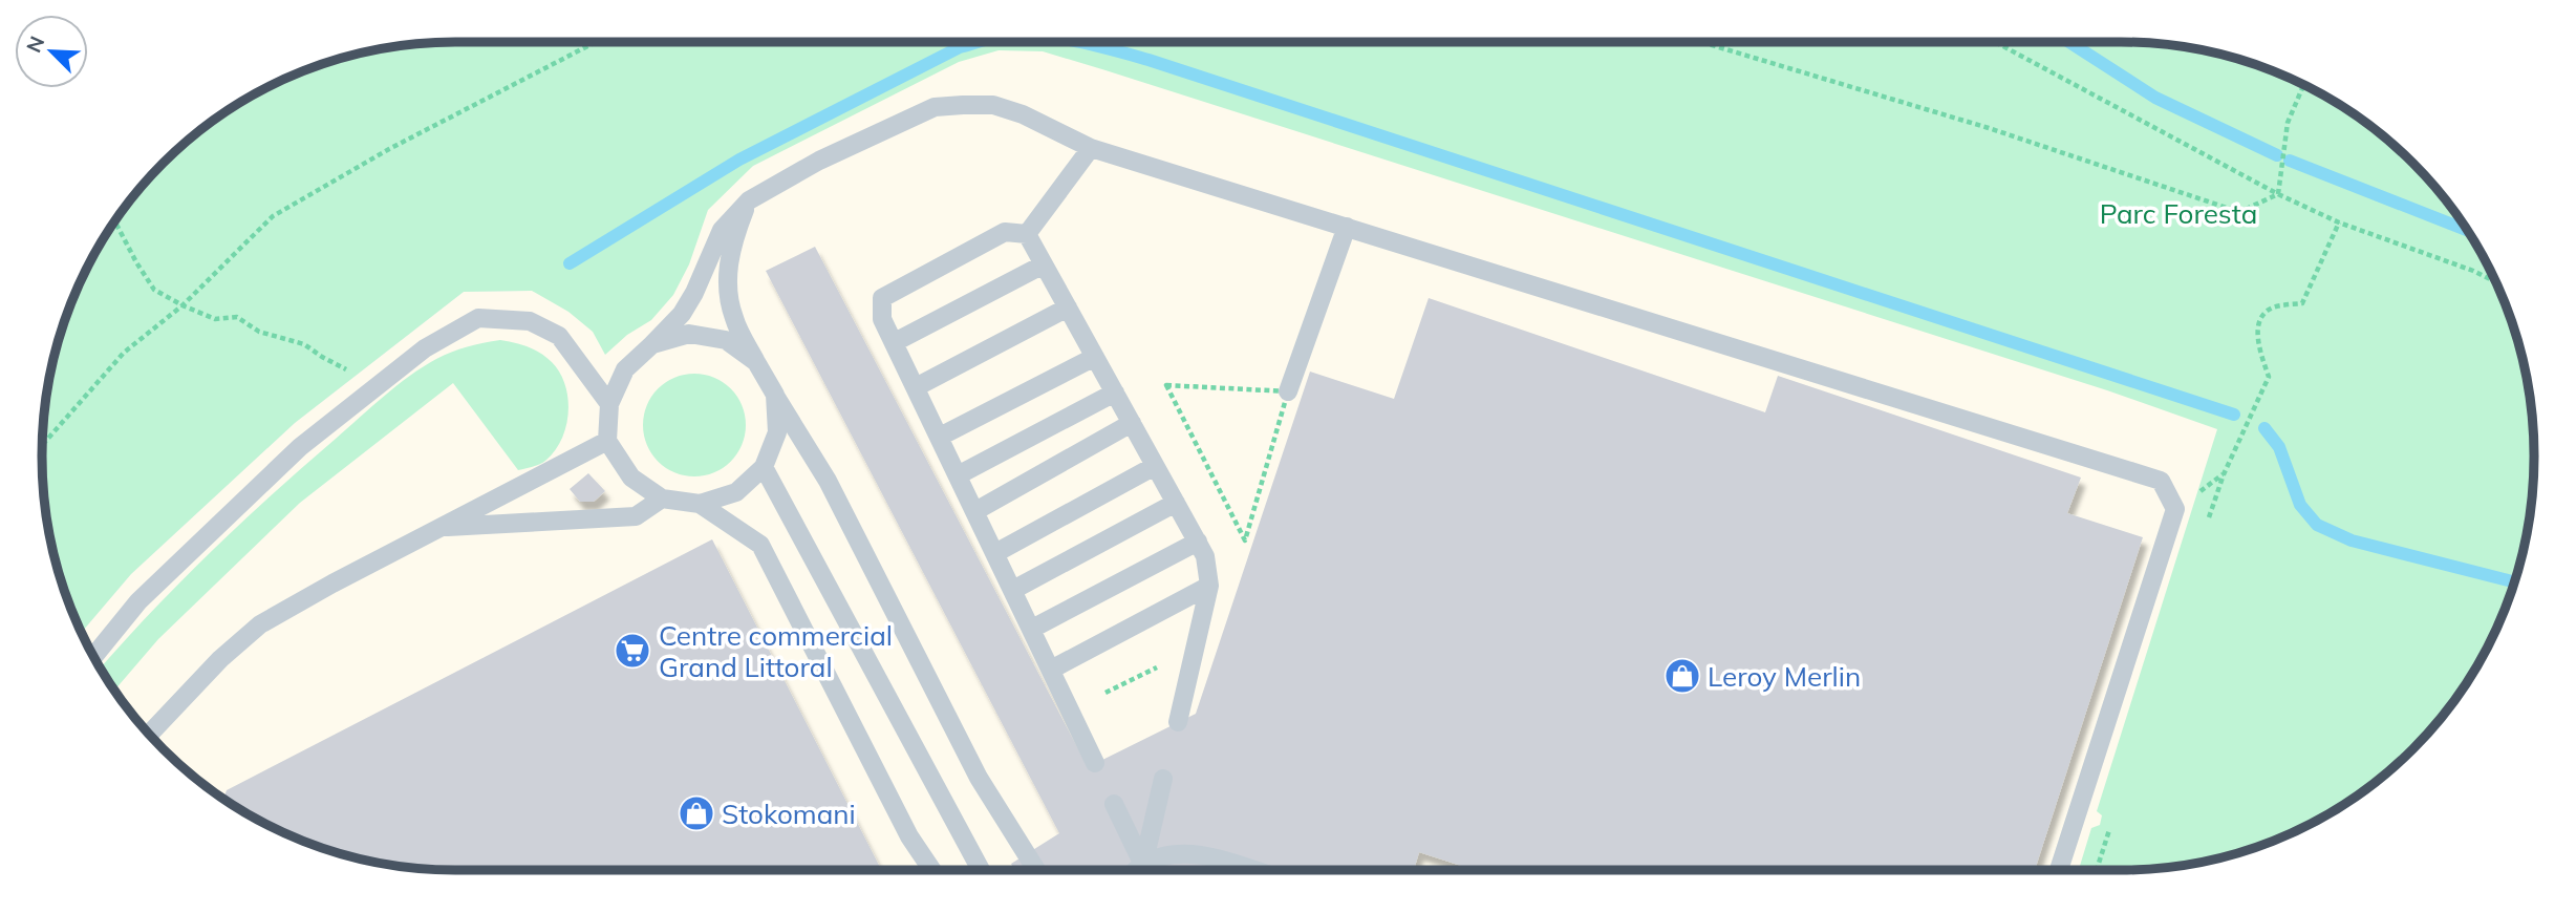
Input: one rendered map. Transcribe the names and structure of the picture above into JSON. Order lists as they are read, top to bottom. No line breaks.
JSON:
{"parks":["Parc Foresta"],"places":{"supermarket":["Centre commercial Grand Littoral"],"shop":["Leroy Merlin","Stokomani"]},"north":"top left"}
